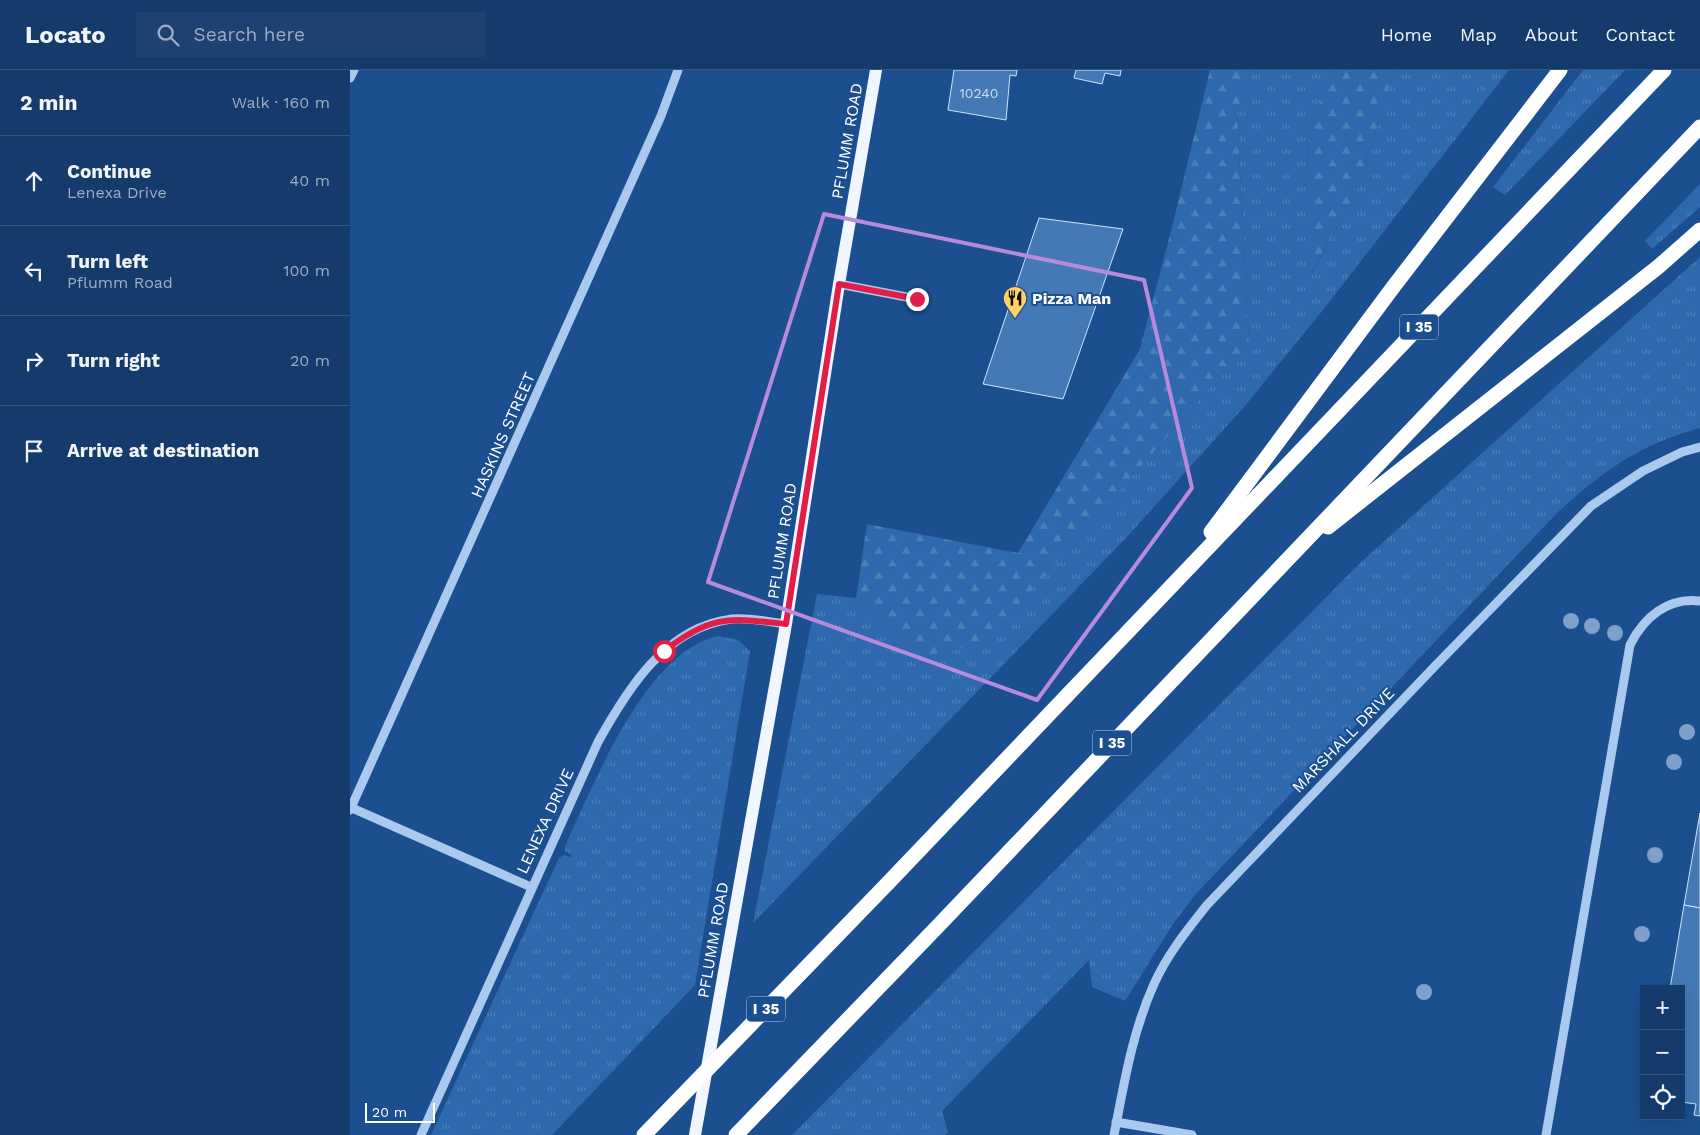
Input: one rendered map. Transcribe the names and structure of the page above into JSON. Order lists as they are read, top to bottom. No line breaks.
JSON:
{"streets":{"highway":["I 35"],"main road":["PFLUMM ROAD"],"street":["HASKINS STREET","MARSHALL DRIVE","LENEXA DRIVE"]},"crossings":[["PFLUMM ROAD","LENEXA DRIVE"]],"places":{"restaurant":["Pizza Man"]},"house_numbers":["10240"],"scale_bar":"20 m","page":{"header":"Locato","search":"Search here","nav":["Home","Map","About","Contact"],"heading":["2 min","Walk · 160 m"],"list":[["Continue","Lenexa Drive","40 m"],["Turn left","Pflumm Road","100 m"],["Turn right","20 m"],"Arrive at destination"],"map_buttons":["+","−"],"scale":"20 m"}}
